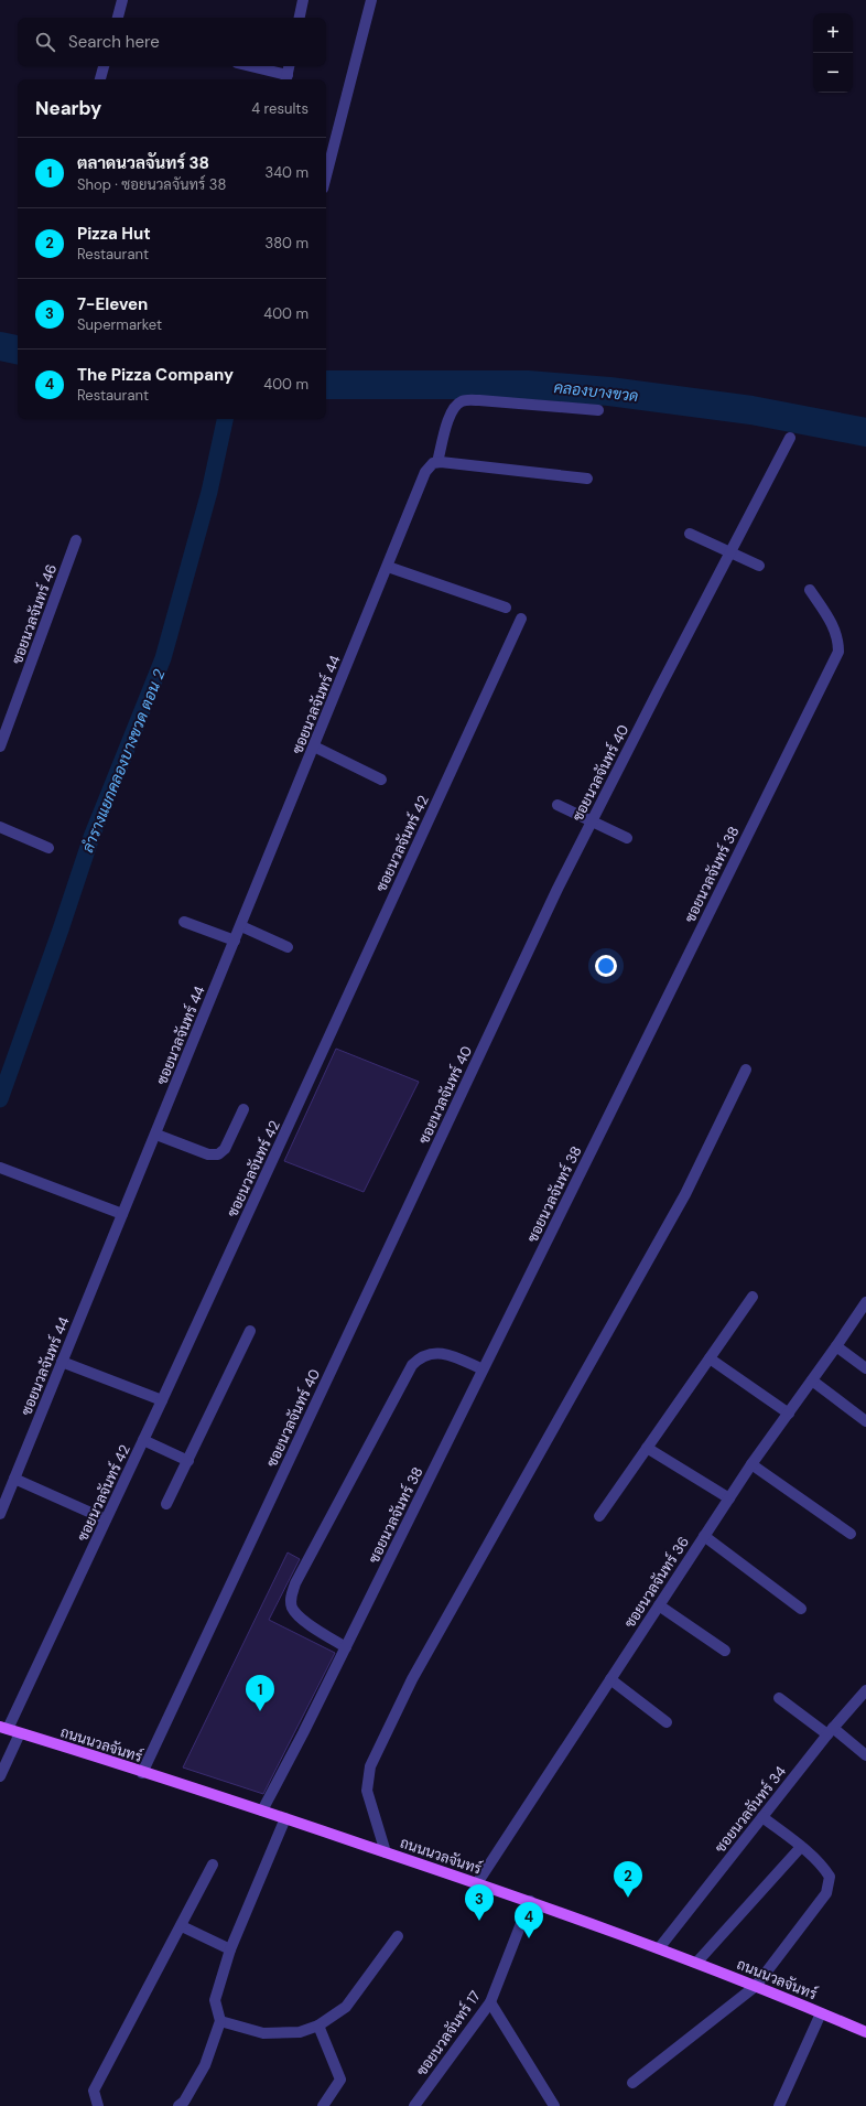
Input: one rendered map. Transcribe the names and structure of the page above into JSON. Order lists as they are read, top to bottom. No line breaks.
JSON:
{"streets":{"main road":["ถนนนวลจันทร์"],"street":["ซอยนวลจันทร์ 46","ซอยนวลจันทร์ 44","ซอยนวลจันทร์ 40","ซอยนวลจันทร์ 42","ซอยนวลจันทร์ 38","ซอยนวลจันทร์ 36","ซอยนวลจันทร์ 34","ซอยนวลจันทร์ 17"]},"crossings":[["ซอยนวลจันทร์ 40","ถนนนวลจันทร์"],["ซอยนวลจันทร์ 42","ถนนนวลจันทร์"],["ซอยนวลจันทร์ 38","ถนนนวลจันทร์"],["ซอยนวลจันทร์ 36","ถนนนวลจันทร์"],["ถนนนวลจันทร์","ซอยนวลจันทร์ 34"],["ถนนนวลจันทร์","ซอยนวลจันทร์ 17"]],"water":["คลองบางขวด","ลำรางแยกคลองบางขวด ตอน 2"],"page":{"map_buttons":["+","−"],"search":"Search here","heading":["Nearby","4 results"],"list":[{"mark":"1","name":"ตลาดนวลจันทร์ 38","note":"Shop · ซอยนวลจันทร์ 38","value":"340 m"},{"mark":"2","name":"Pizza Hut","note":"Restaurant","value":"380 m"},{"mark":"3","name":"7-Eleven","note":"Supermarket","value":"400 m"},{"mark":"4","name":"The Pizza Company","note":"Restaurant","value":"400 m"}],"pins":["1","2","3","4"]}}
